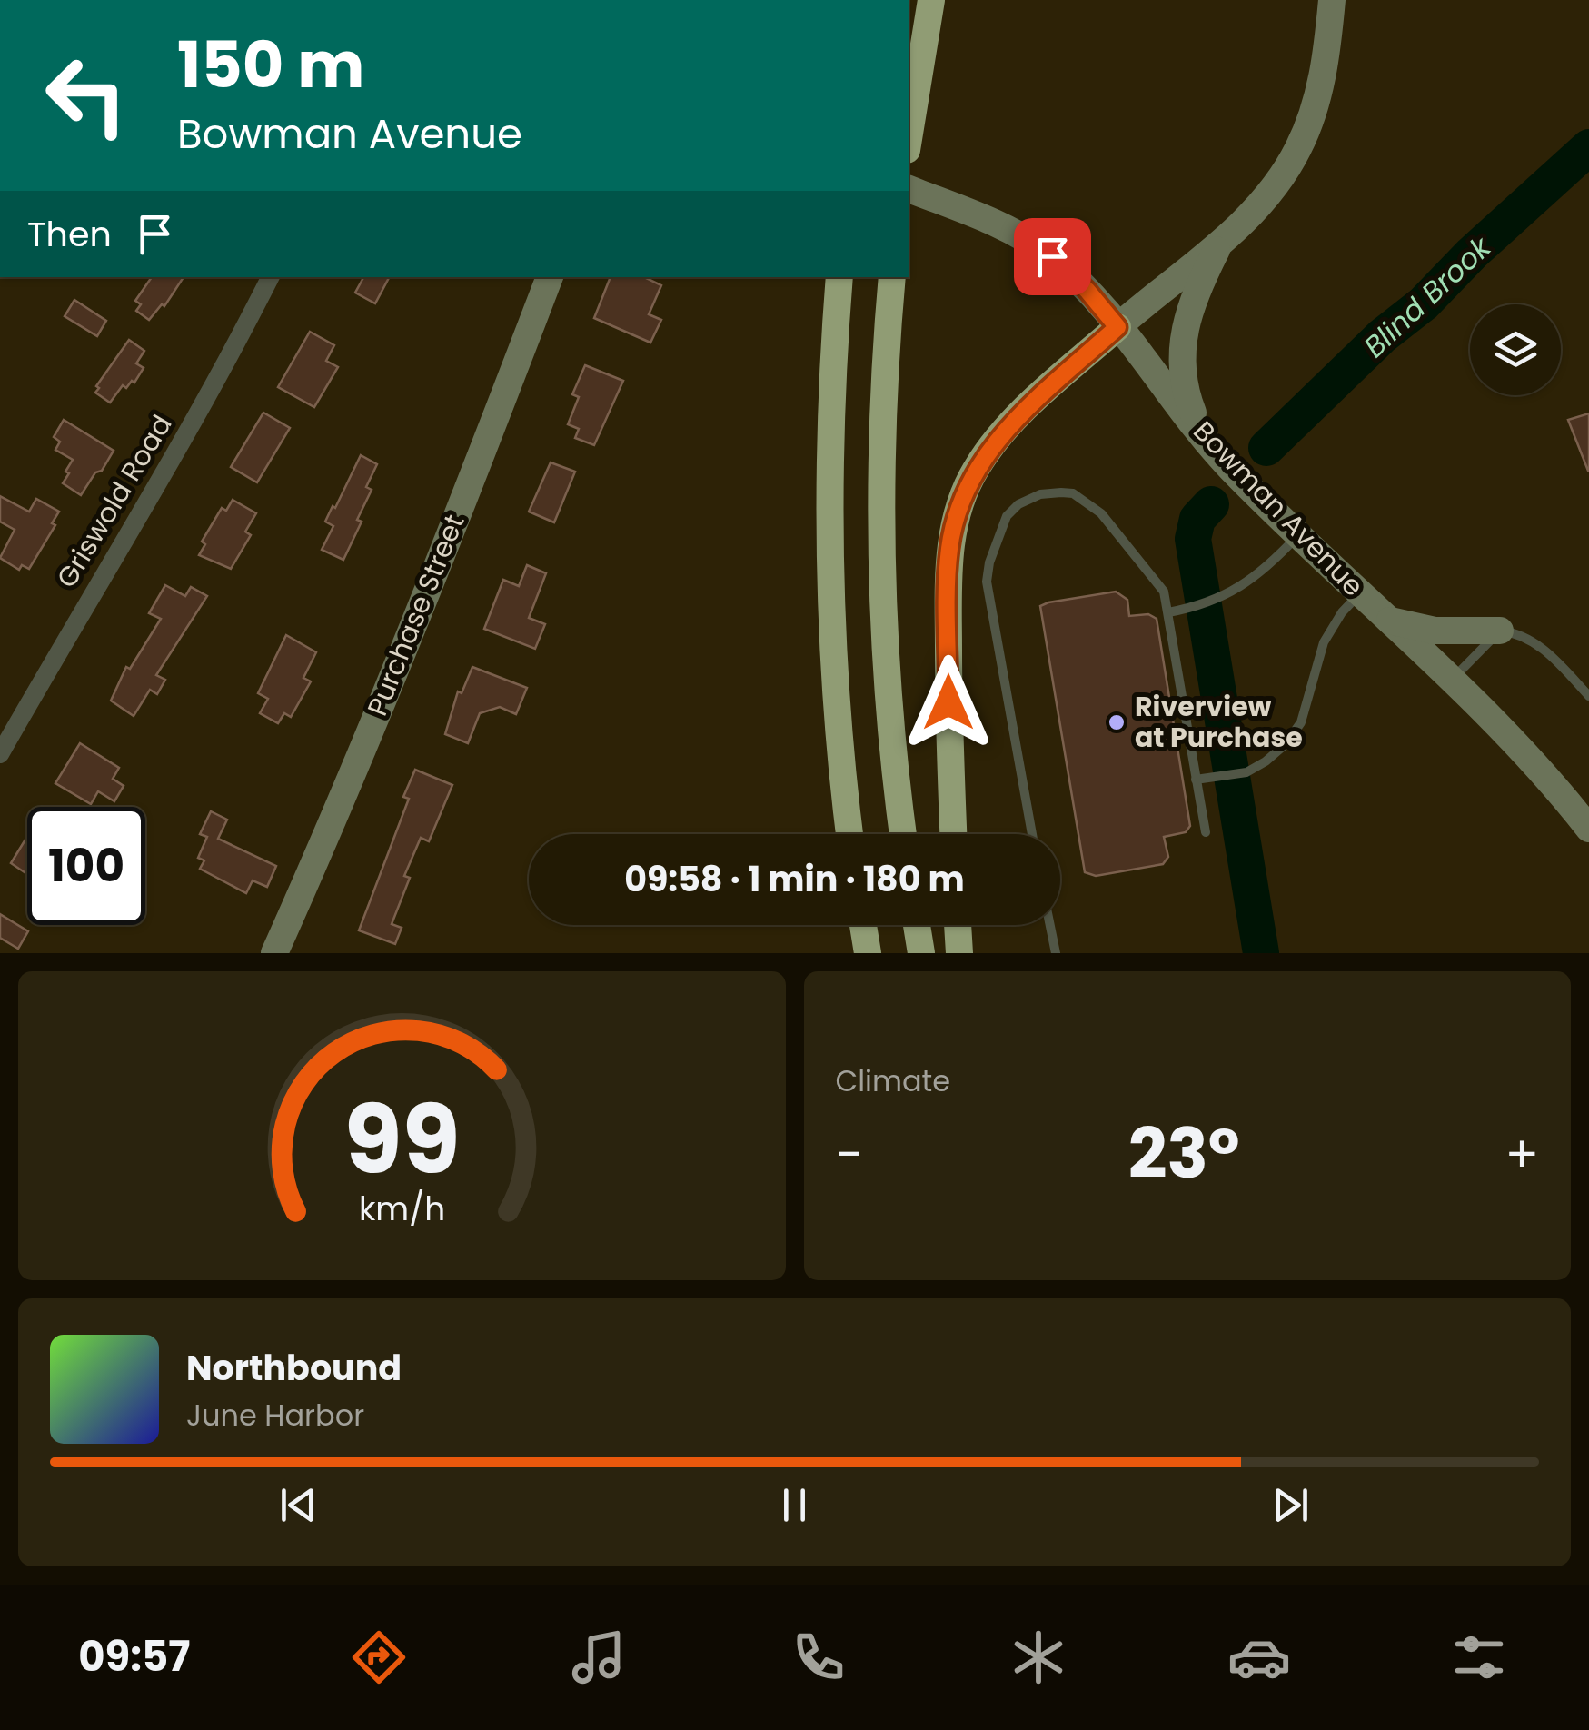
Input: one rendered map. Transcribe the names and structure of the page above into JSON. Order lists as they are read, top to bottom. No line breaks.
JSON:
{"streets":{"main road":["Bowman Avenue","Purchase Street"],"street":["Griswold Road"]},"water":["Blind Brook"],"places":["Riverview at Purchase"],"page":{"turn":["150 m","Bowman Avenue"],"then":"Then","limit":"100","trip":"09:58 · 1 min · 180 m","tile":"Climate","heat":["−","23°","+"],"song":["Northbound","June Harbor"],"tabs":"09:57","gauge":["99","km/h"]}}
